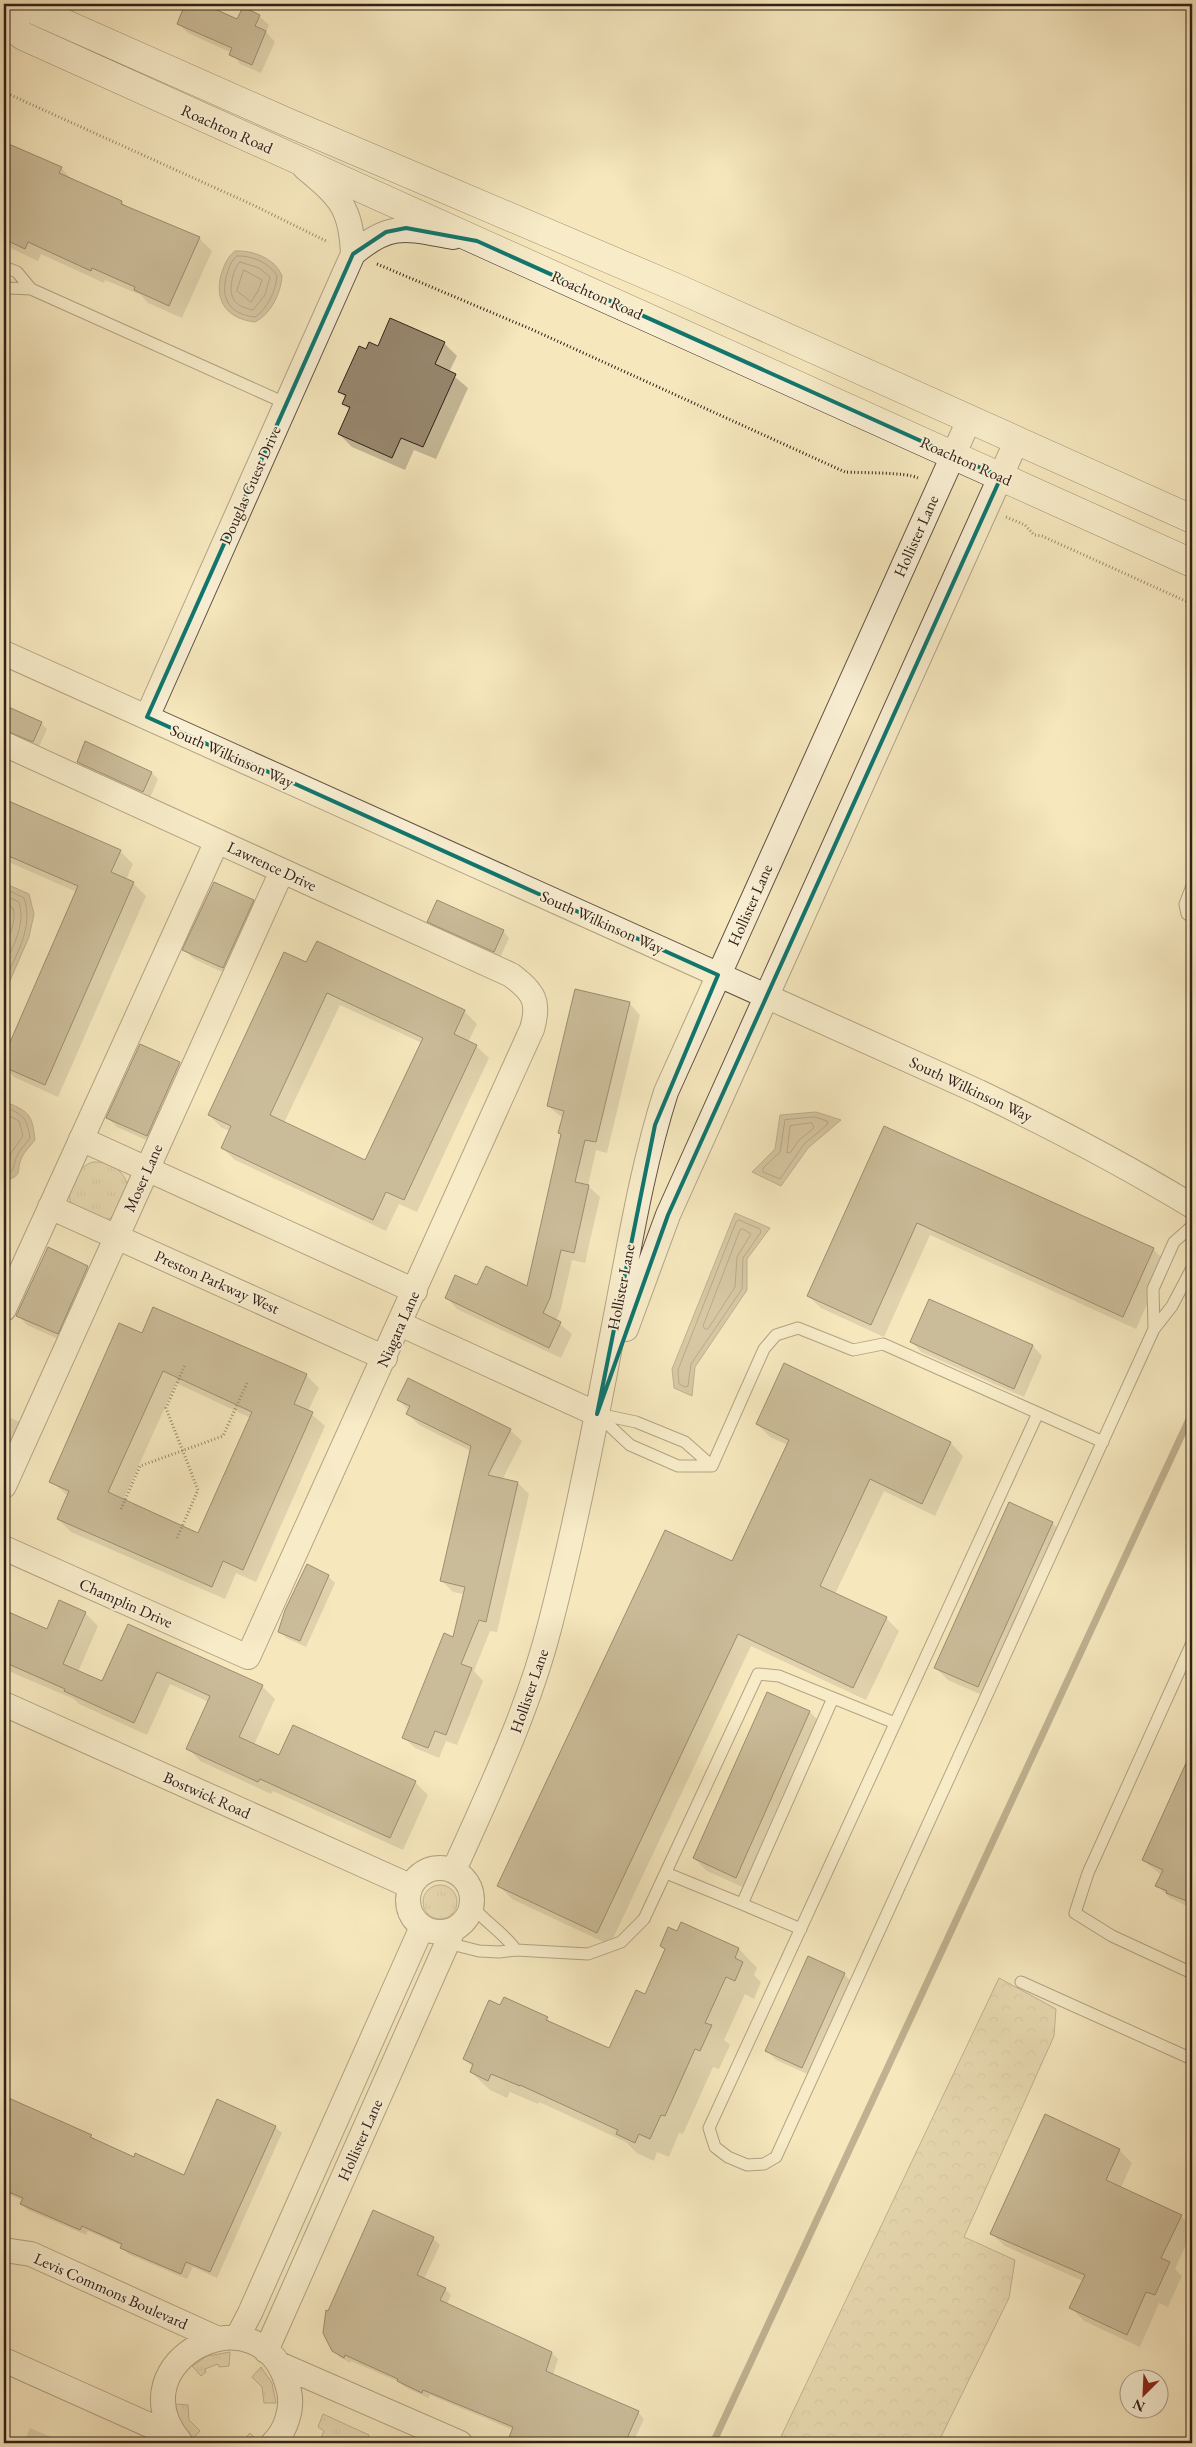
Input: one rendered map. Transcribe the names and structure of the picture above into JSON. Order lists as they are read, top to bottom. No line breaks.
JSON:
{"streets":{"street":["Roachton Road","Douglas Guest Drive","Hollister Lane","South Wilkinson Way","Lawrence Drive","Moser Lane","Preston Parkway West","Niagara Lane","Champlin Drive","Bostwick Road","Levis Commons Boulevard"]},"crossings":[["Roachton Road","Douglas Guest Drive"],["Roachton Road","Hollister Lane"],["Douglas Guest Drive","South Wilkinson Way"],["Hollister Lane","South Wilkinson Way"],["Hollister Lane","Bostwick Road"],["Hollister Lane","Levis Commons Boulevard"],["Lawrence Drive","Moser Lane"],["Lawrence Drive","Niagara Lane"],["Moser Lane","Preston Parkway West"],["Preston Parkway West","Niagara Lane"],["Niagara Lane","Champlin Drive"]],"north":"bottom left"}
